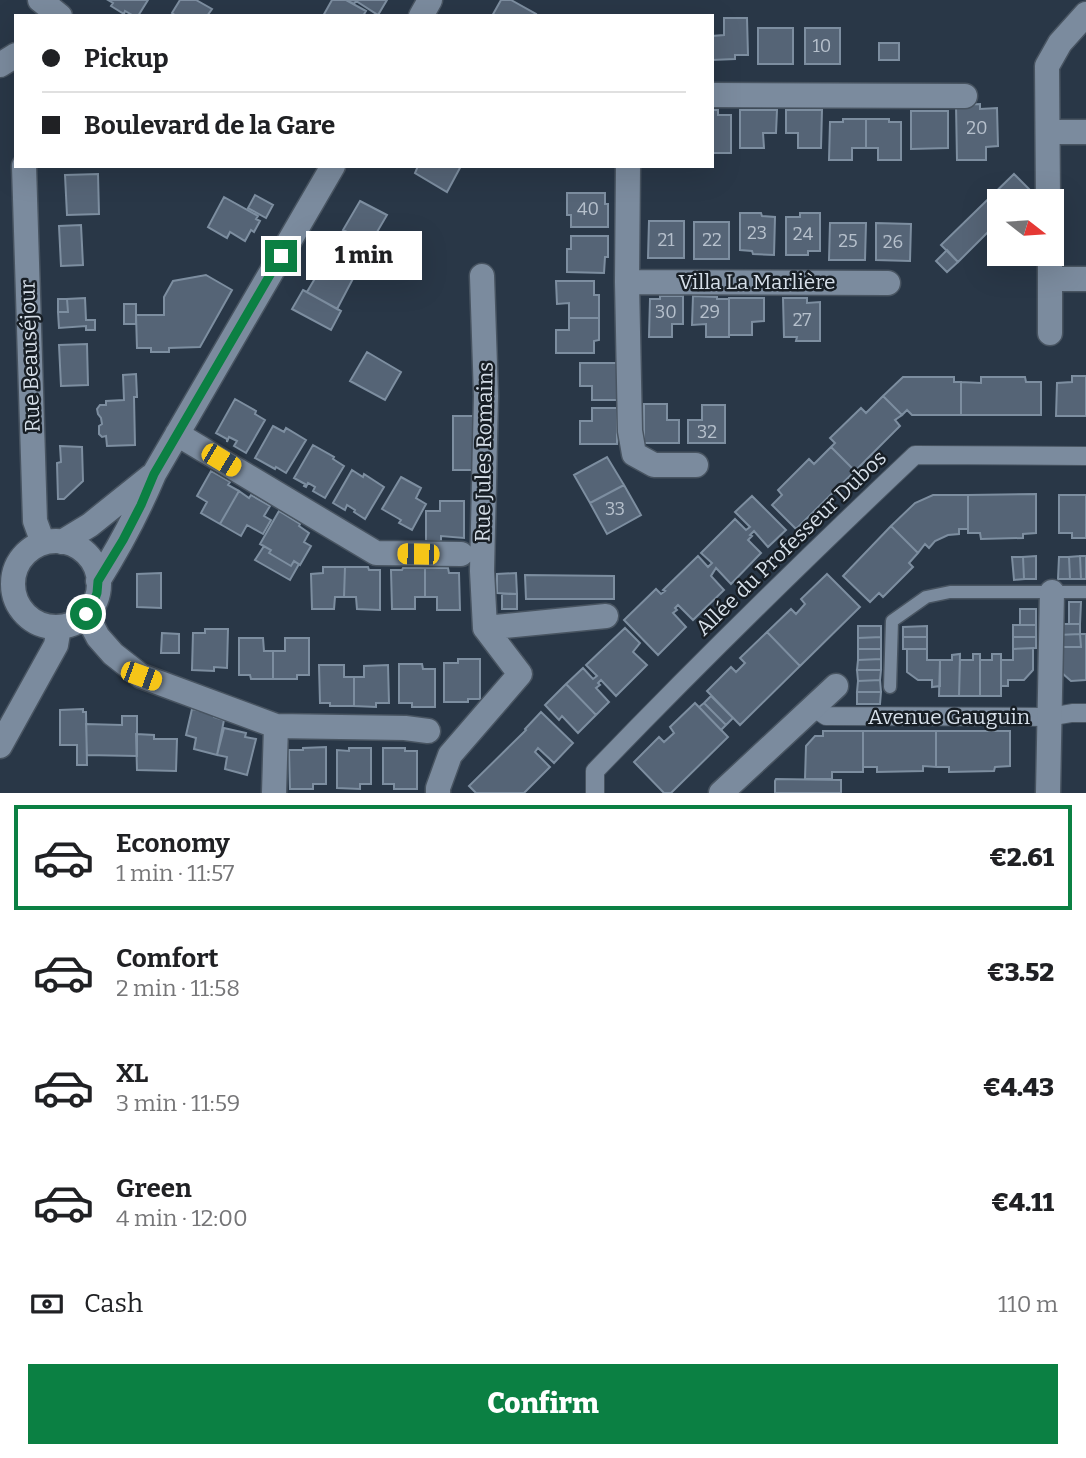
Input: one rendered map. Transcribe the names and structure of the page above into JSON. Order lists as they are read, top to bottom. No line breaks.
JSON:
{"streets":{"street":["Villa La Marlière","Rue Beauséjour","Rue Jules Romains","Allée du Professeur Dubos","Avenue Gauguin"]},"house_numbers":["10","20","40","23","24","21","22","25","26","30","29","27","32","33"],"north":"right","page":{"banner":["Pickup","Boulevard de la Gare"],"bubble":"1 min","list":[{"name":"Economy","note":"1 min · 11:57","value":"€2.61"},{"name":"Comfort","note":"2 min · 11:58","value":"€3.52"},{"name":"XL","note":"3 min · 11:59","value":"€4.43"},{"name":"Green","note":"4 min · 12:00","value":"€4.11"}],"pay":["Cash","110 m"],"buttons":"Confirm"}}
